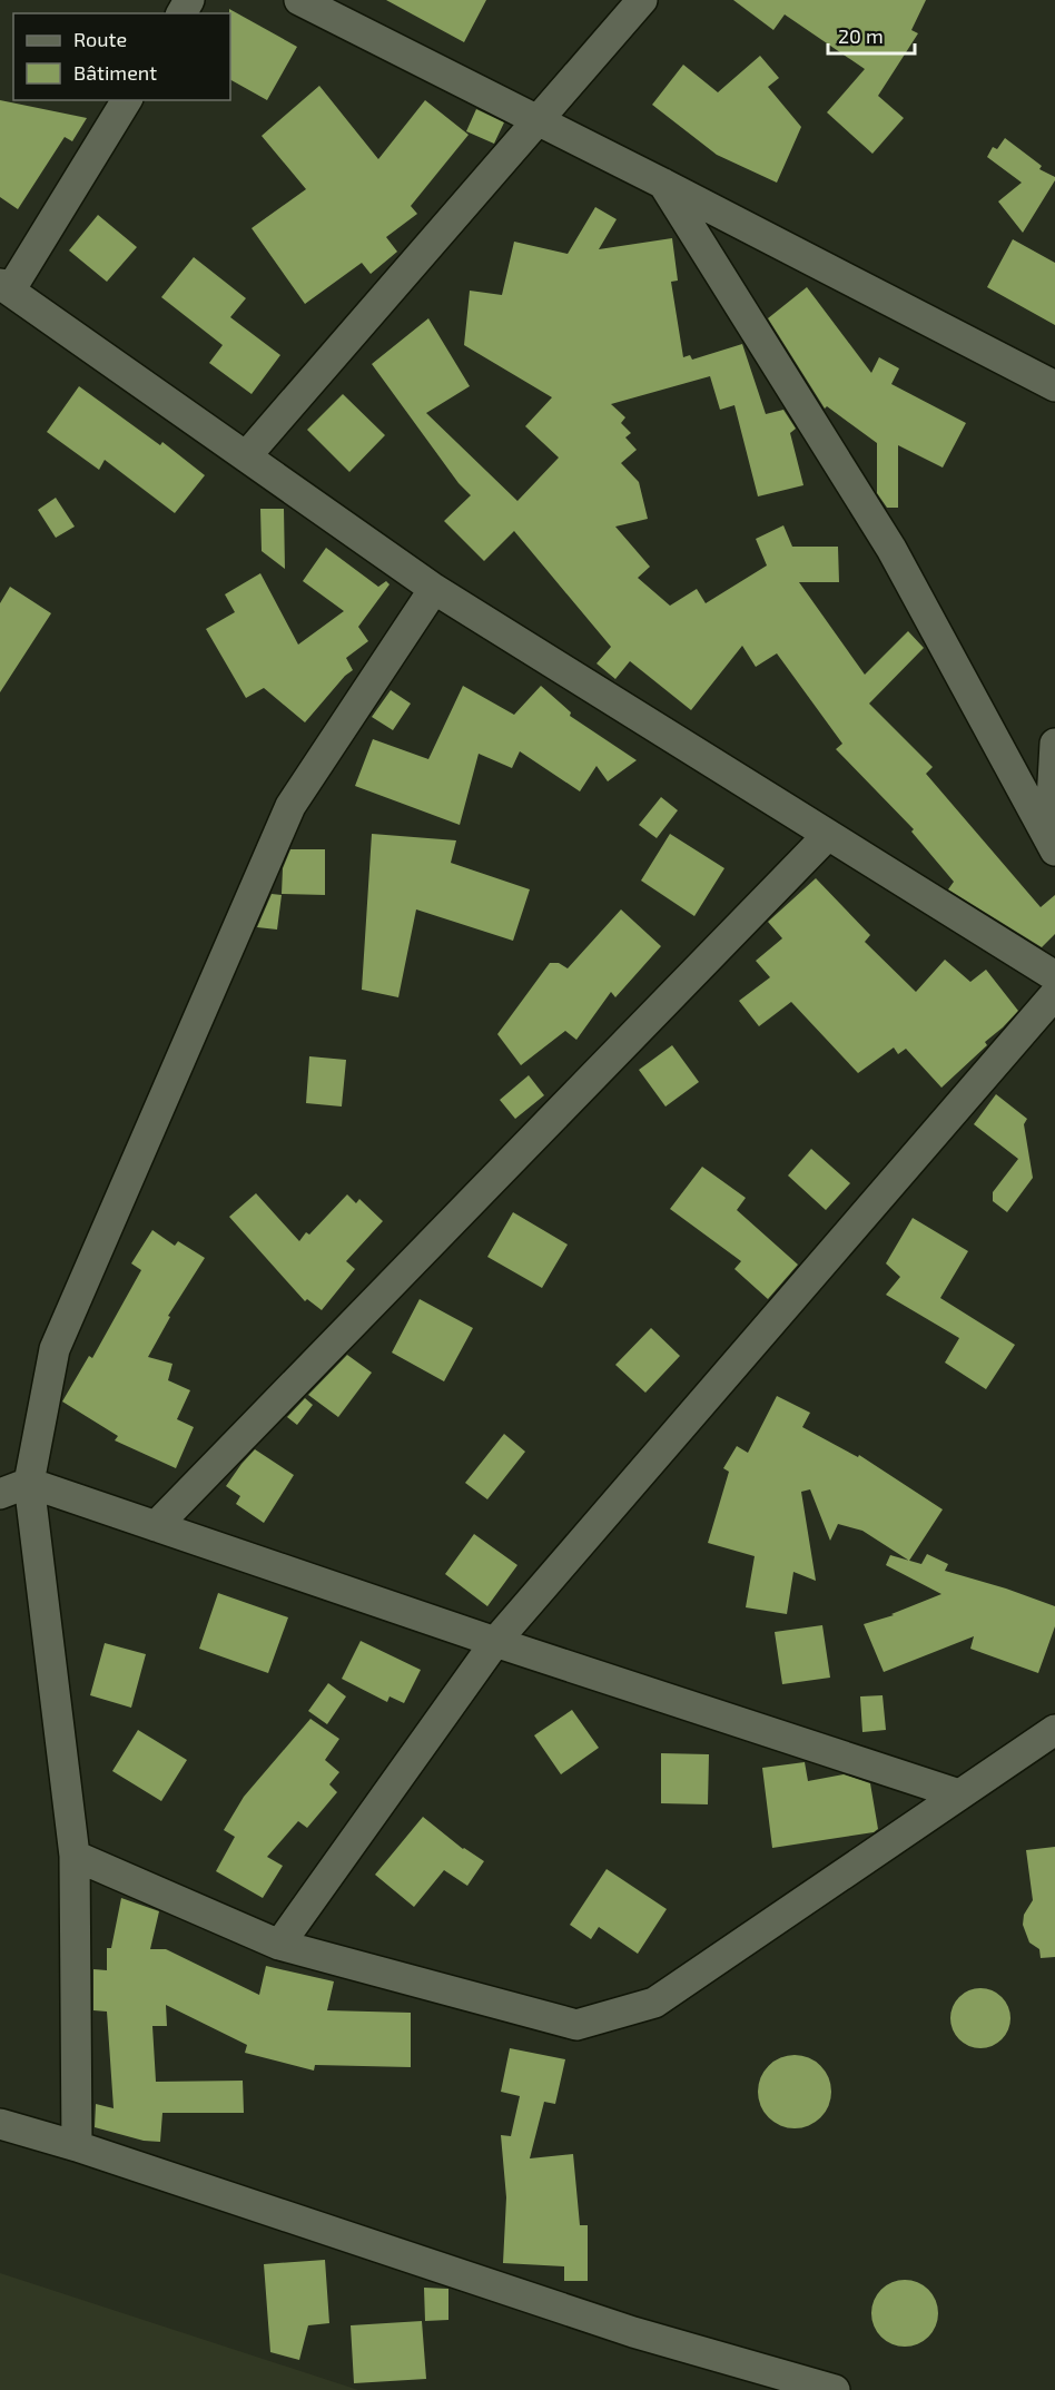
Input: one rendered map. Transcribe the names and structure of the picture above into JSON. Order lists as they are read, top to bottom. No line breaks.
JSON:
{"legend":["Route","Bâtiment"],"scale_bar":"20 m"}
